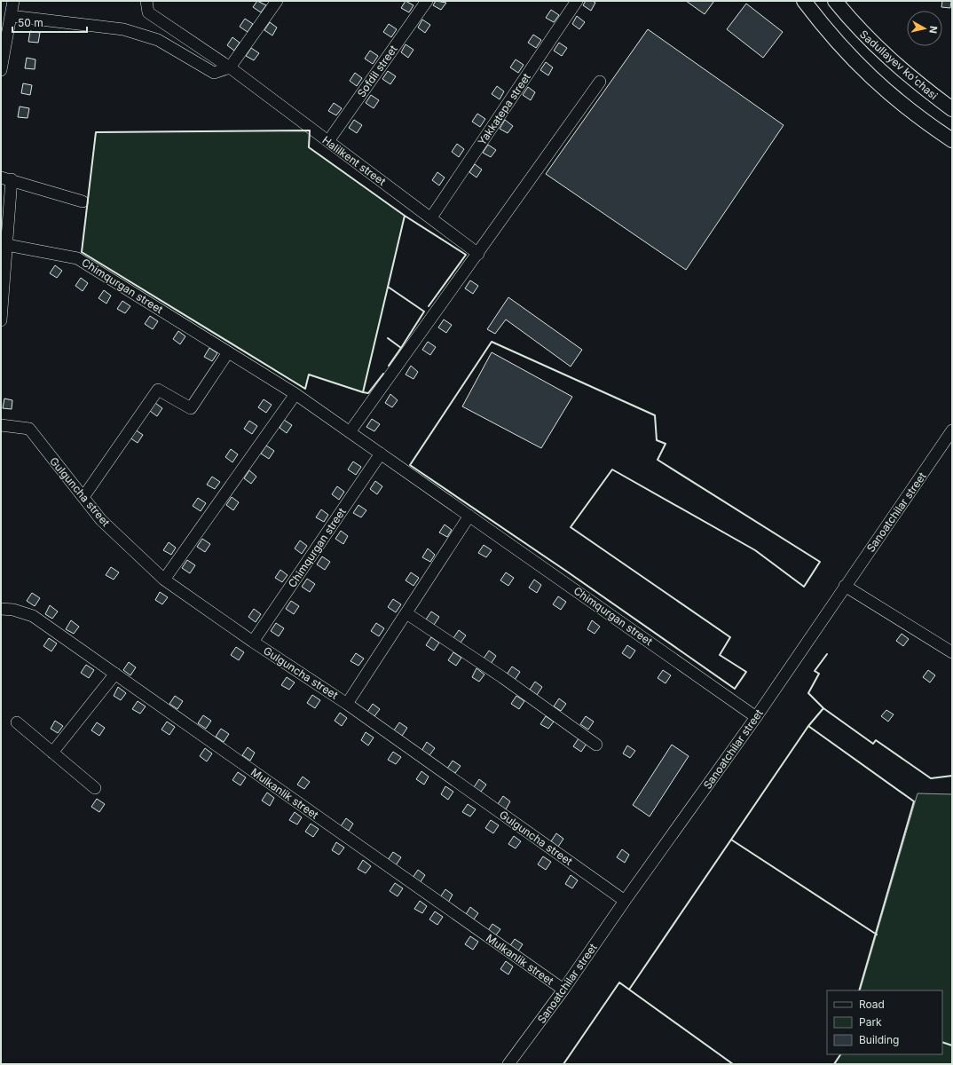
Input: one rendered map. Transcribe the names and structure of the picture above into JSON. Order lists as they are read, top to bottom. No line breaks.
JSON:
{"streets":{"main road":["Sadullayev ko'chasi"],"street":["Sofdil street","Yakkatepa street","Halilkent street","Chimqurgan street","Gulguncha street","Sanoatchilar street","Mulkanlik street"]},"crossings":[["Sofdil street","Halilkent street"],["Yakkatepa street","Halilkent street"],["Chimqurgan street","Gulguncha street"],["Chimqurgan street","Sanoatchilar street"],["Gulguncha street","Sanoatchilar street"],["Sanoatchilar street","Mulkanlik street"]],"legend":["Road","Park","Building"],"scale_bar":"50 m","north":"right"}
